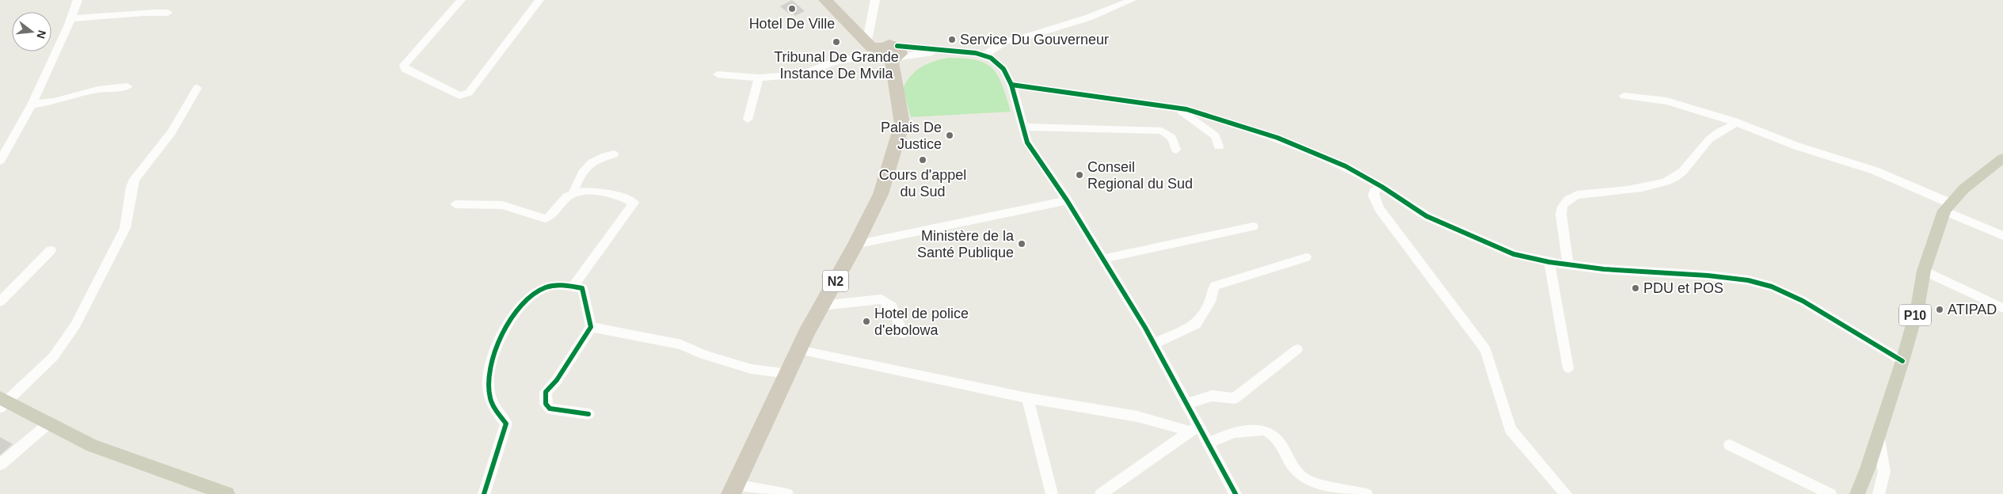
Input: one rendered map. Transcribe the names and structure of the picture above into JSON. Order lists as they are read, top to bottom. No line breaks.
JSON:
{"streets":{"highway":["N2"],"main road":["P10"]},"places":["Hotel De Ville","Service Du Gouverneur","Tribunal De Grande Instance De Mvila","Palais De Justice","Cours d'appel du Sud","Conseil Regional du Sud","Ministère de la Santé Publique","PDU et POS","ATIPAD","Hotel de police d'ebolowa"],"north":"right"}
